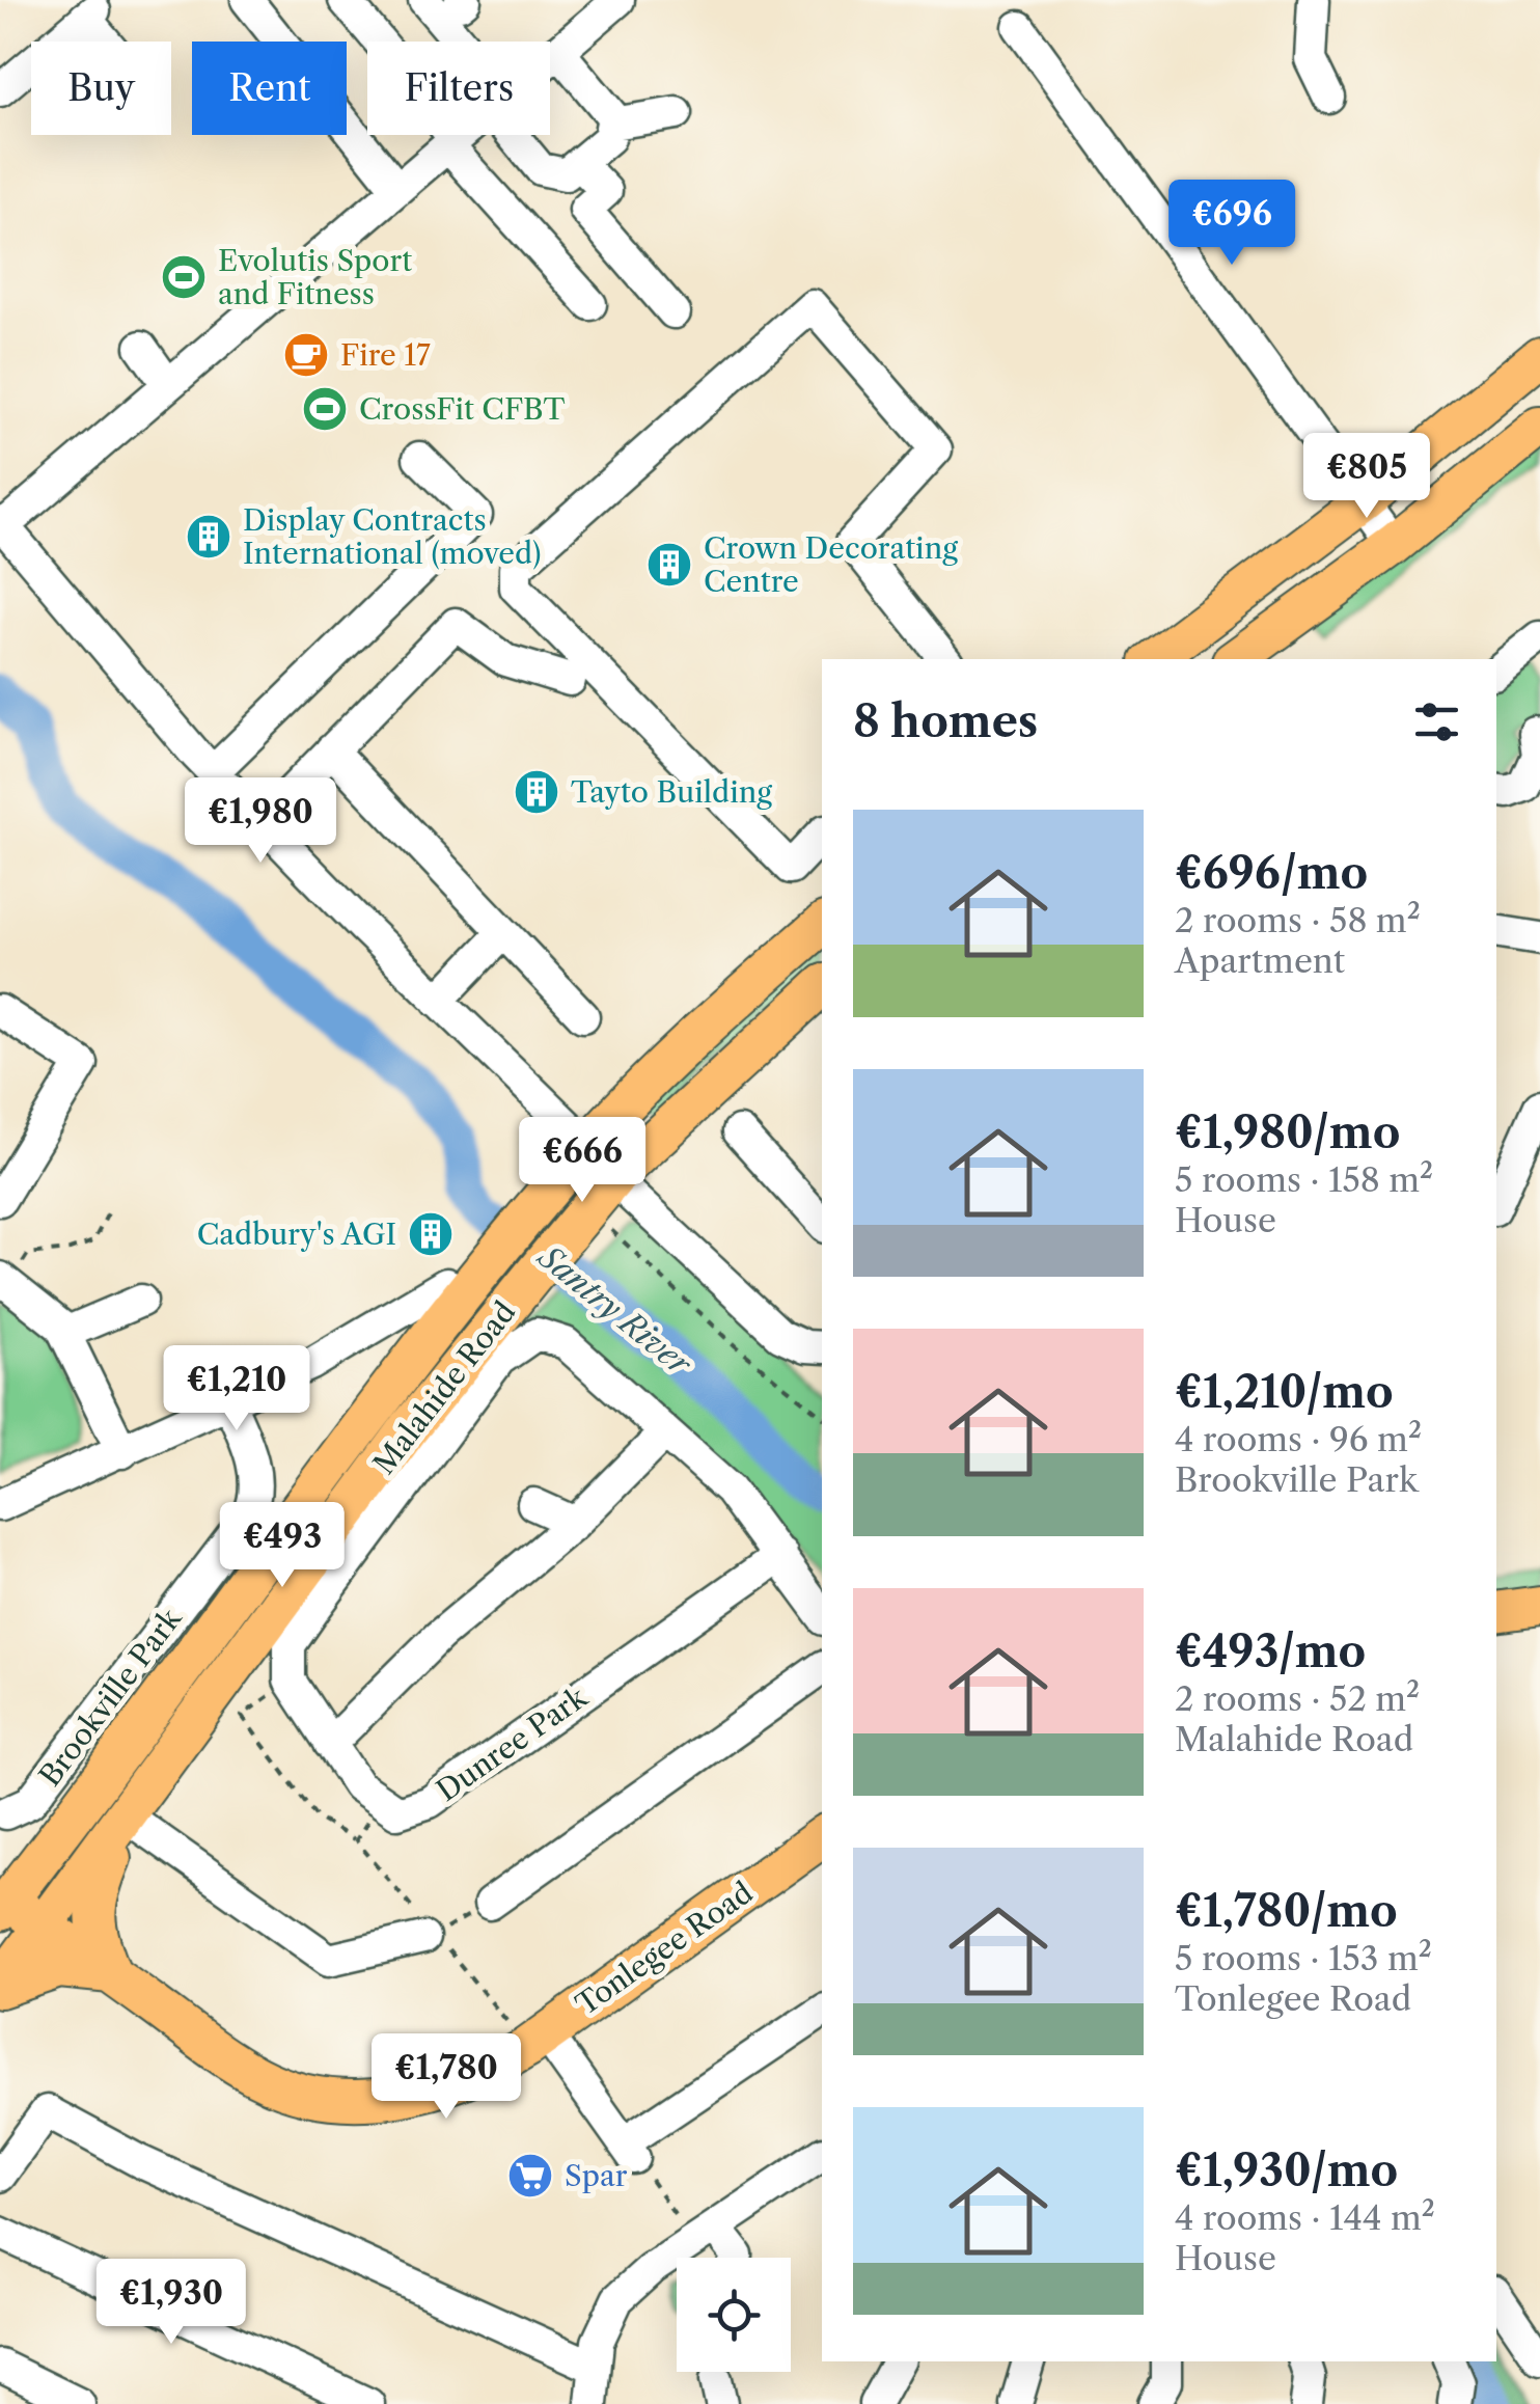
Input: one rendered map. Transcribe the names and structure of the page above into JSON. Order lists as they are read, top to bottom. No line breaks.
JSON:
{"streets":{"main road":["Malahide Road","Tonlegee Road"],"street":["Brookville Park","Dunree Park"]},"crossings":[["Malahide Road","Tonlegee Road"]],"water":["Santry River"],"places":{"sports":["Evolutis Sport and Fitness","CrossFit CFBT"],"cafe":["Fire 17"],"building":["Display Contracts International (moved)","Crown Decorating Centre","Tayto Building","Cadbury's AGI"],"supermarket":["Spar"]},"page":{"chip":["Buy","Rent","Filters"],"price":["€696","€805","€1,980","€666","€1,210","€493","€1,780","€1,930"],"heading":"8 homes","list":[{"name":"€696/mo","note":"2 rooms · 58 m² · Apartment"},{"name":"€1,980/mo","note":"5 rooms · 158 m² · House"},{"name":"€1,210/mo","note":"4 rooms · 96 m² · Brookville Park"},{"name":"€493/mo","note":"2 rooms · 52 m² · Malahide Road"},{"name":"€1,780/mo","note":"5 rooms · 153 m² · Tonlegee Road"},{"name":"€1,930/mo","note":"4 rooms · 144 m² · House"}]}}
